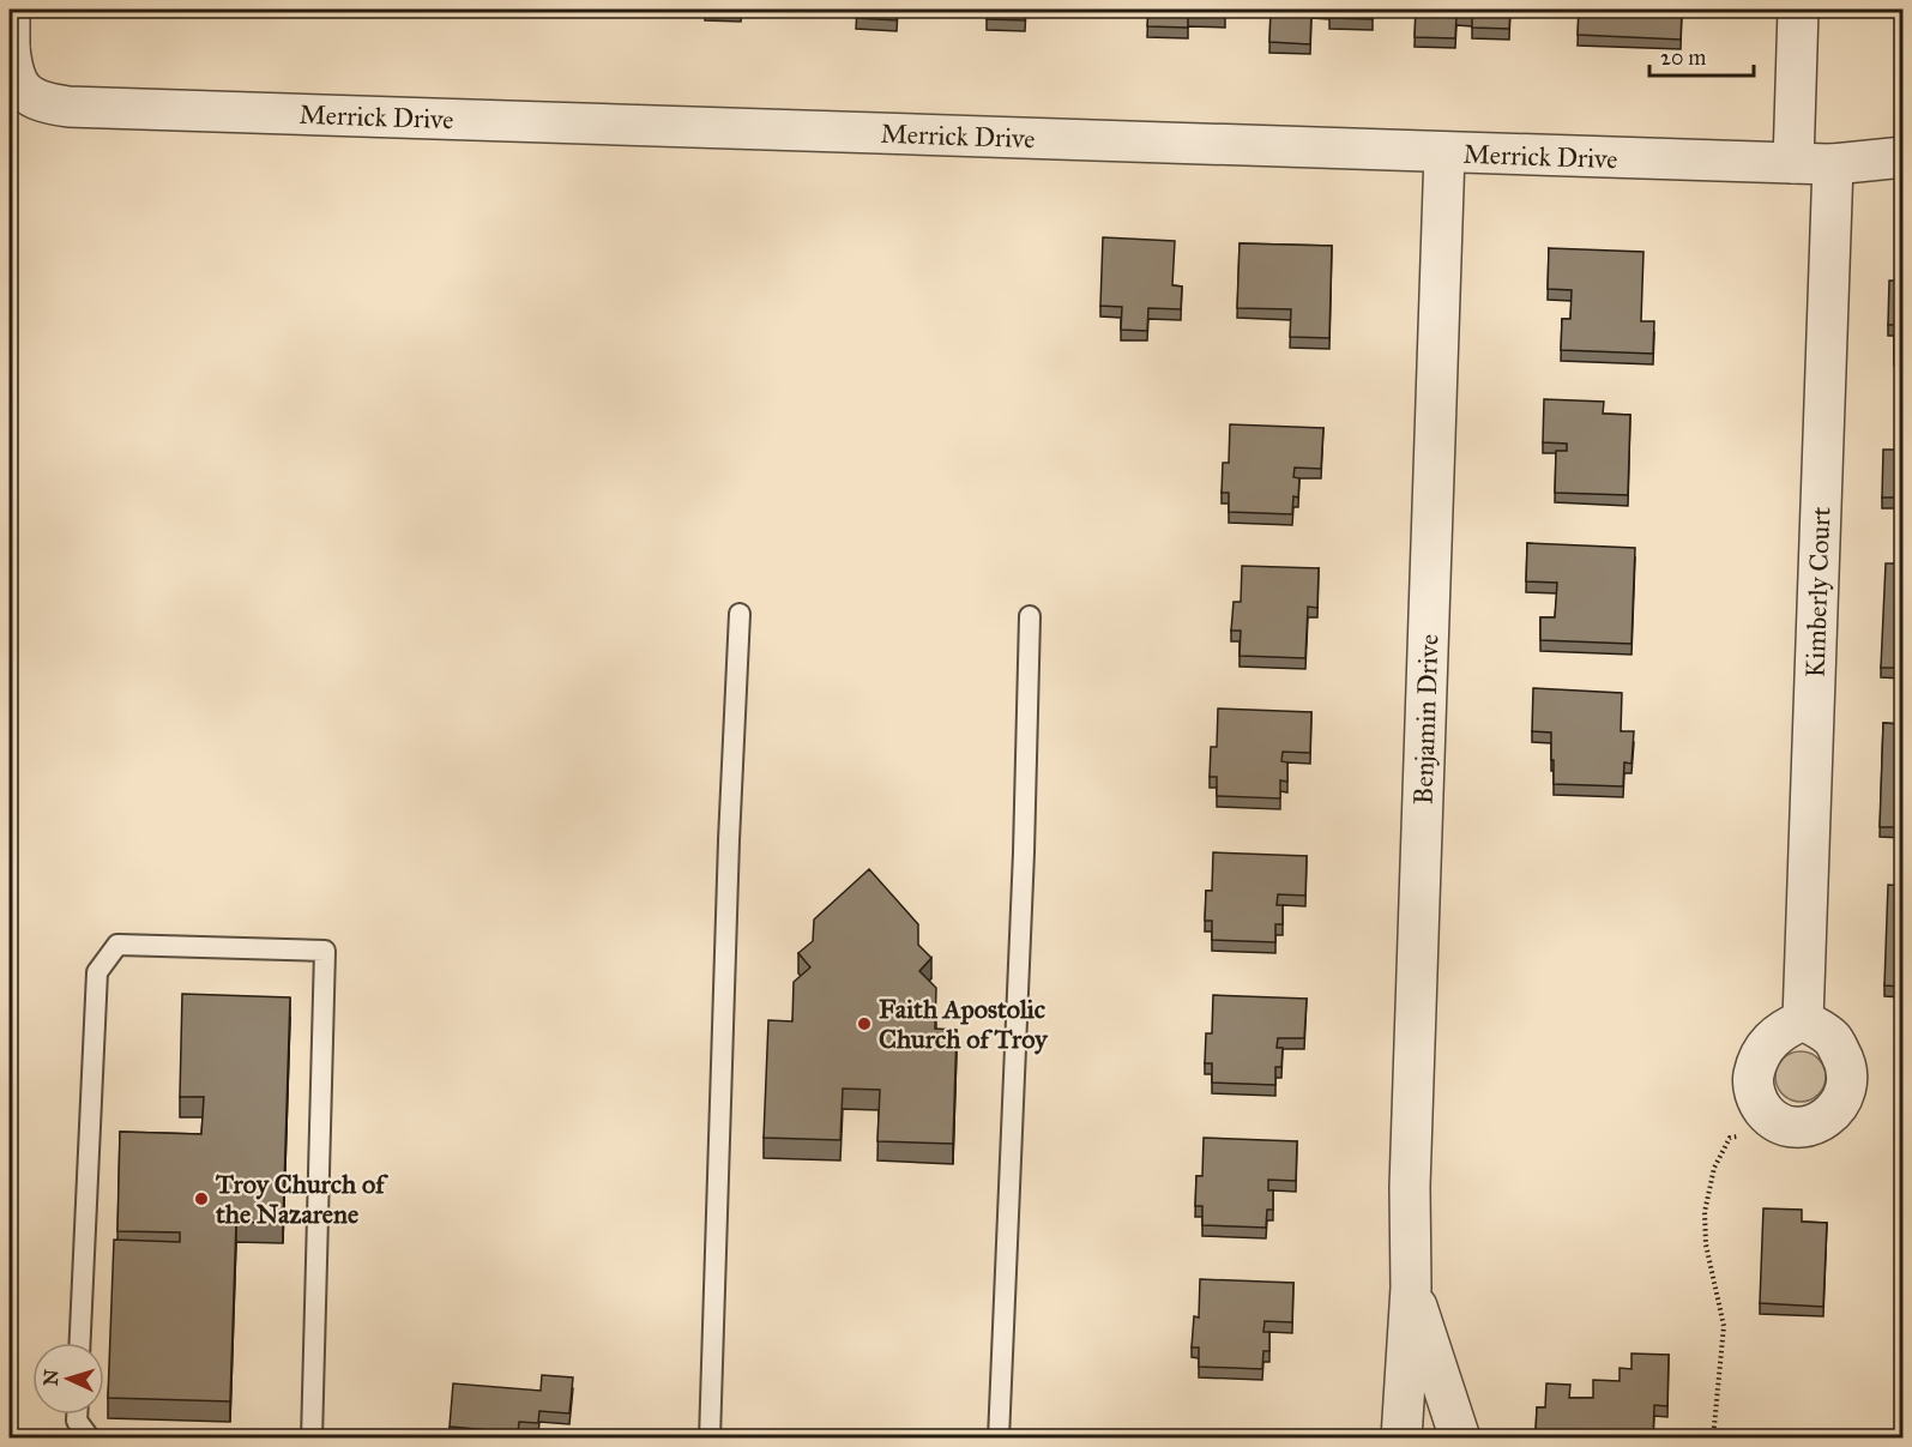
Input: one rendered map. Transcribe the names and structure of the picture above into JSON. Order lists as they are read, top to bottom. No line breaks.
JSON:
{"streets":{"street":["Merrick Drive","Kimberly Court","Benjamin Drive"]},"crossings":[["Merrick Drive","Kimberly Court"],["Merrick Drive","Benjamin Drive"]],"places":["Faith Apostolic Church of Troy","Troy Church of the Nazarene"],"scale_bar":"20 m","north":"left"}
